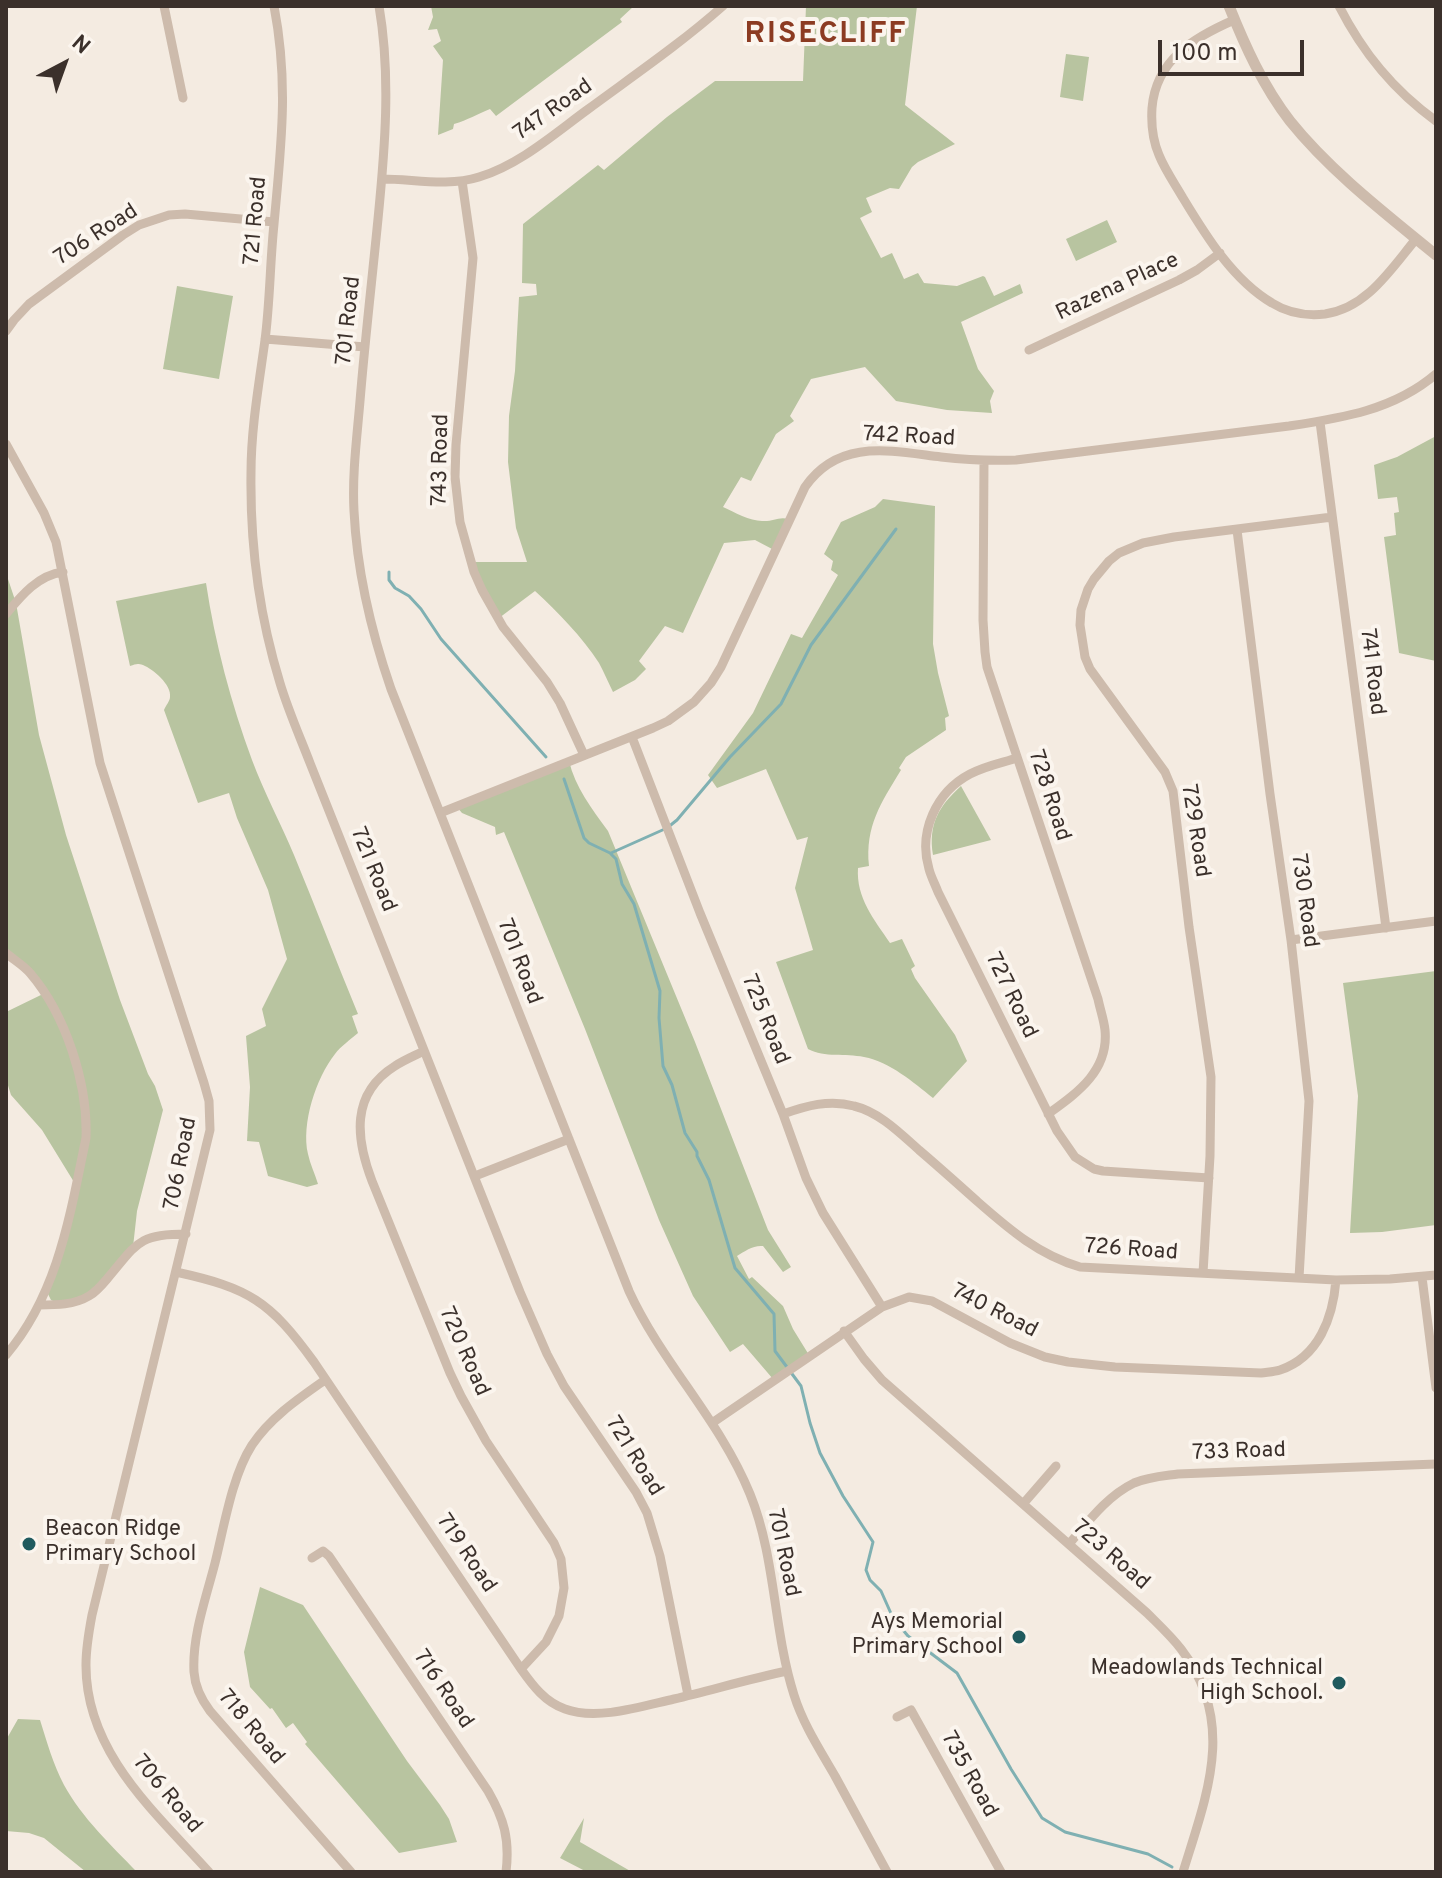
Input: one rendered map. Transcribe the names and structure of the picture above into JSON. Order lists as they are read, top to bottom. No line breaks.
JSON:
{"streets":{"street":["747 Road","721 Road","706 Road","Razena Place","701 Road","742 Road","743 Road","741 Road","728 Road","729 Road","730 Road","727 Road","725 Road","726 Road","740 Road","720 Road","733 Road","719 Road","723 Road","716 Road","718 Road","735 Road"]},"crossings":[["747 Road","701 Road"],["747 Road","743 Road"],["721 Road","706 Road"],["721 Road","720 Road"],["721 Road","719 Road"],["706 Road","719 Road"],["701 Road","742 Road"],["701 Road","740 Road"],["701 Road","719 Road"],["742 Road","743 Road"],["742 Road","741 Road"],["742 Road","728 Road"],["742 Road","725 Road"],["741 Road","729 Road"],["728 Road","727 Road"],["729 Road","730 Road"],["729 Road","727 Road"],["729 Road","726 Road"],["730 Road","726 Road"],["725 Road","726 Road"],["725 Road","740 Road"],["726 Road","740 Road"],["740 Road","723 Road"],["720 Road","719 Road"],["733 Road","723 Road"],["719 Road","718 Road"]],"districts":["RISECLIFF"],"places":["Beacon Ridge Primary School","Ays Memorial Primary School","Meadowlands Technical High School."],"scale_bar":"100 m","north":"top right"}
